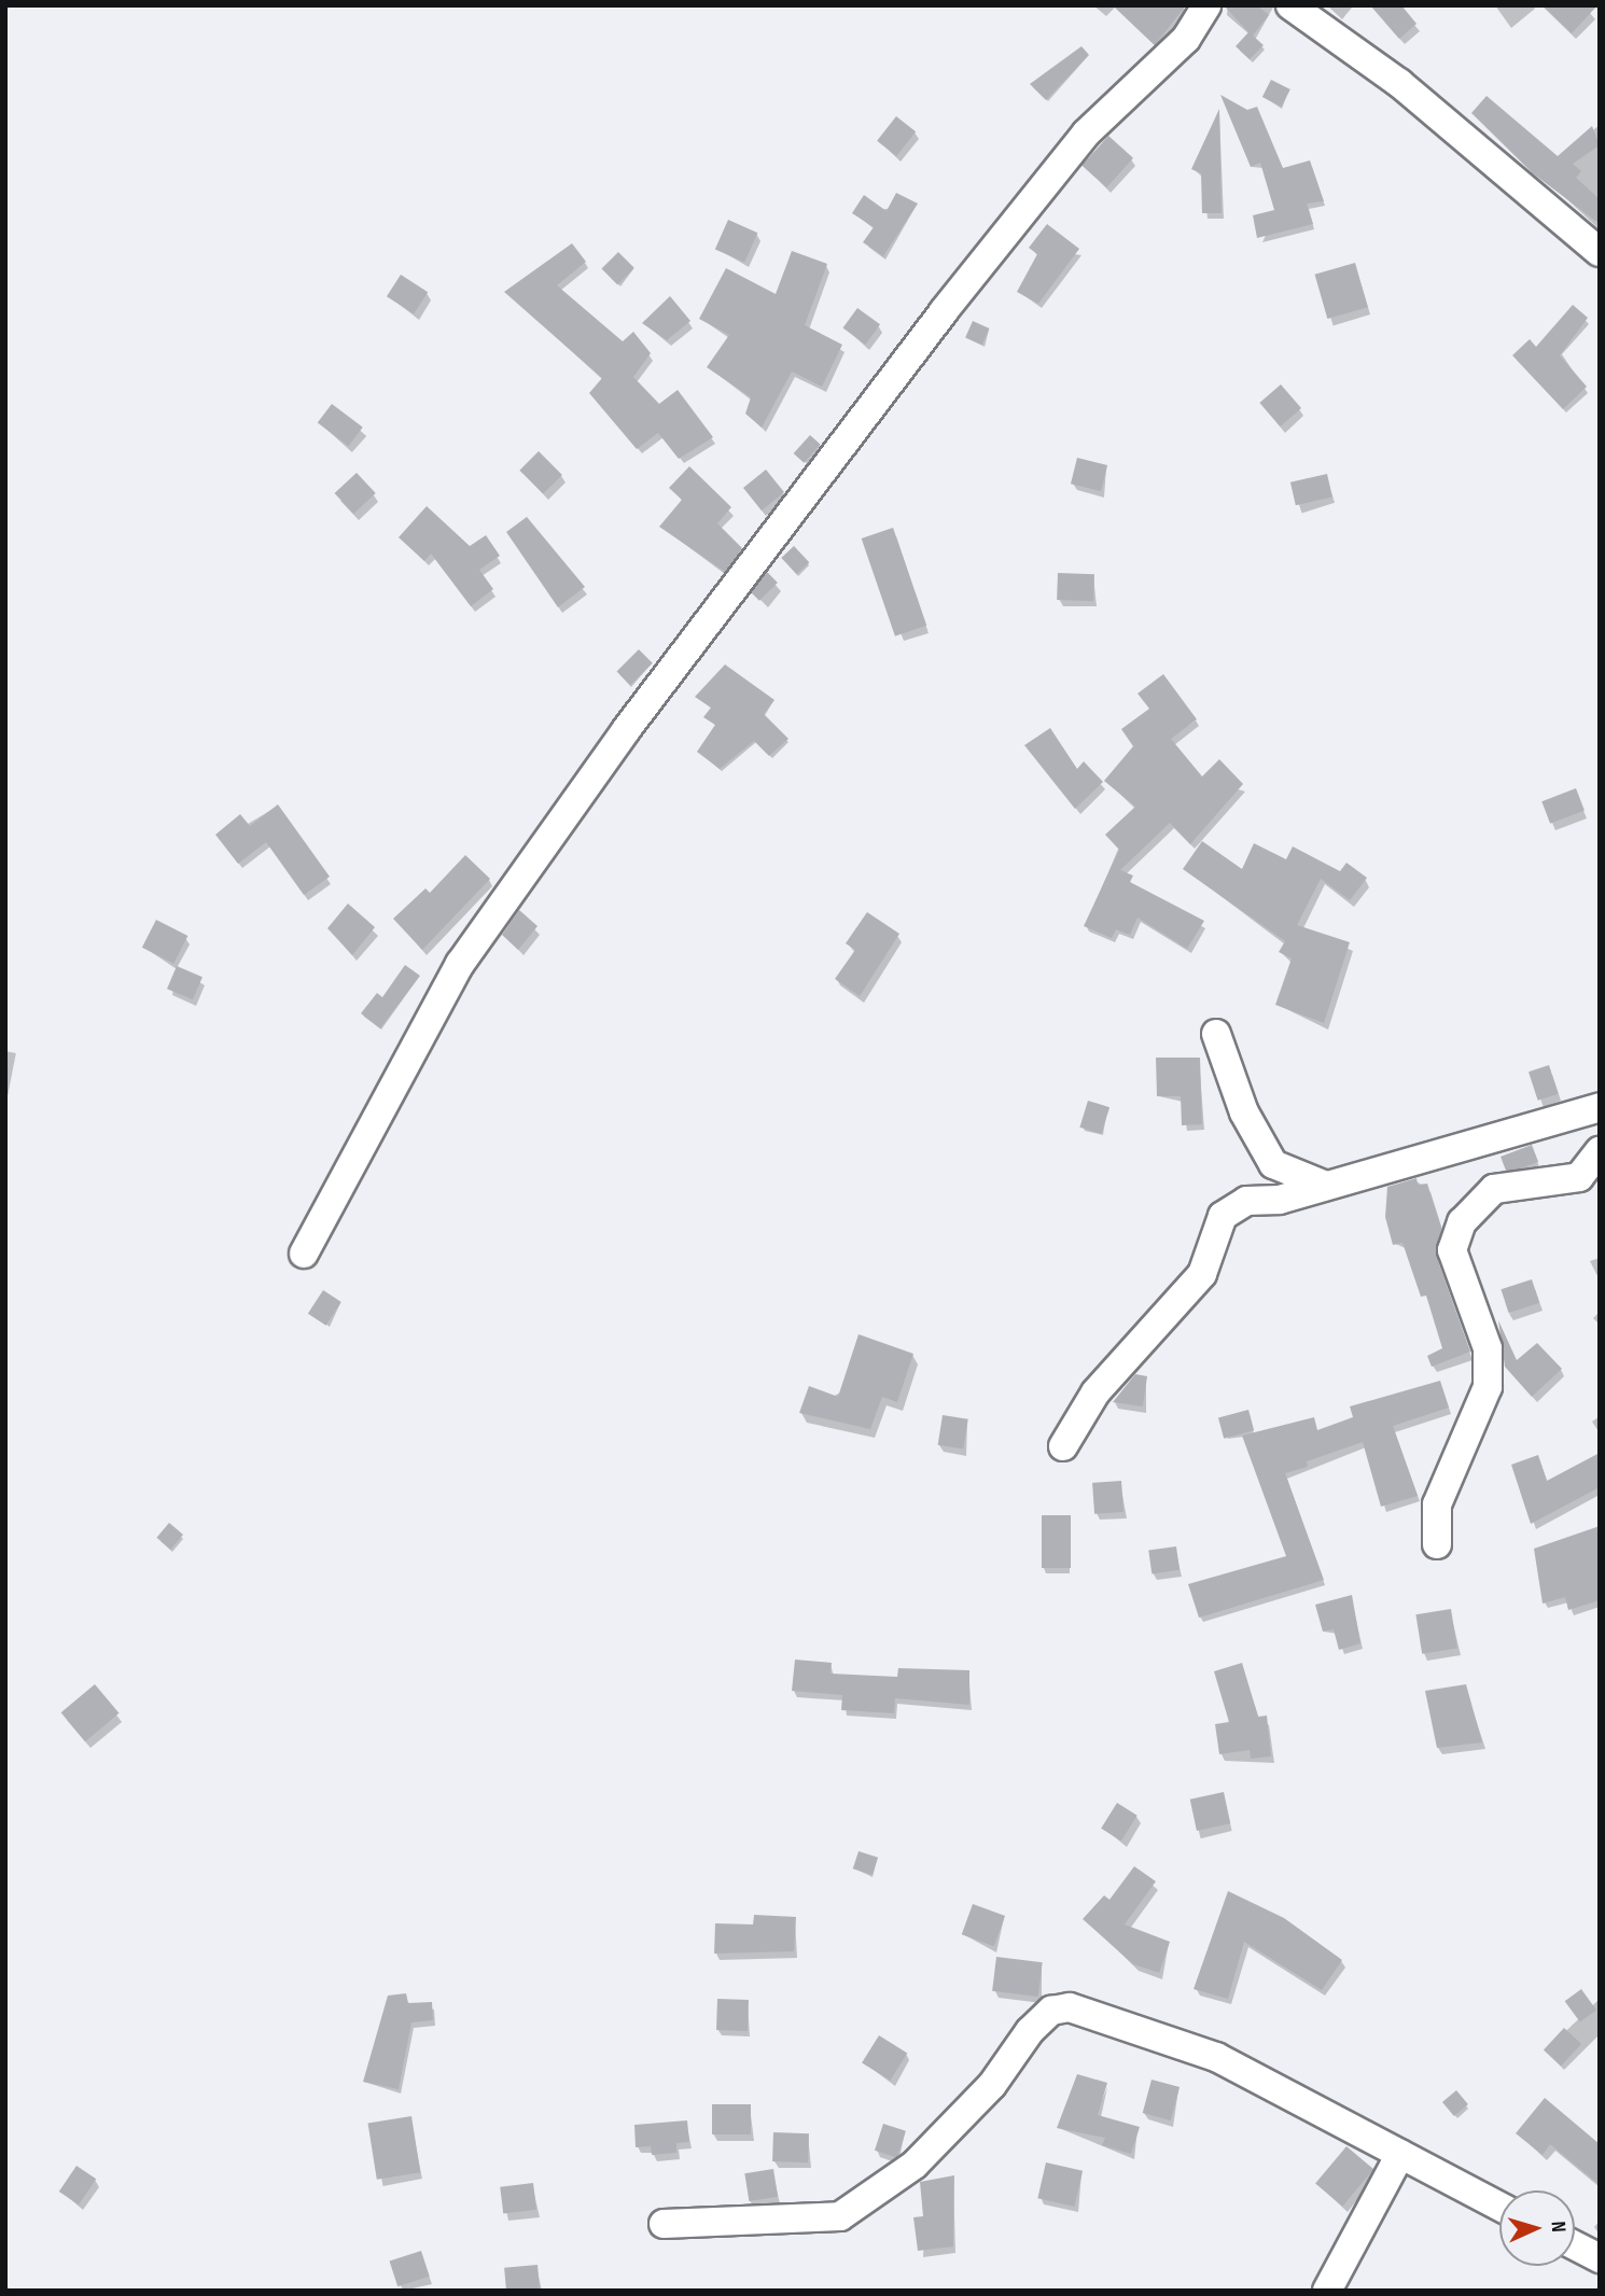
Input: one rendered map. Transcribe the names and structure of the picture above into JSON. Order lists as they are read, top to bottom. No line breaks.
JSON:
{"north":"right"}
